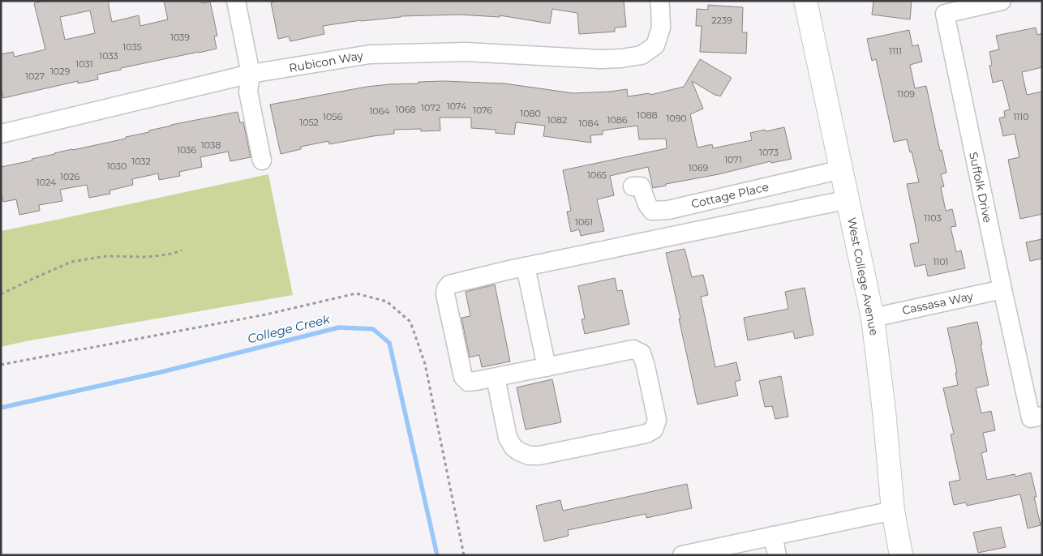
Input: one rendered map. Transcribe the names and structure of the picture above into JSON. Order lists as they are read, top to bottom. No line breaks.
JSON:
{"streets":{"main road":["West College Avenue"],"street":["Rubicon Way","Suffolk Drive","Cottage Place","Cassasa Way"]},"crossings":[["Suffolk Drive","Cassasa Way"],["Cottage Place","West College Avenue"],["West College Avenue","Cassasa Way"]],"water":["College Creek"],"house_numbers":["2239","1039","1035","1111","1033","1031","1029","1027","1109","1074","1072","1068","1076","1064","1080","1088","1056","1110","1090","1082","1086","1052","1084","1038","1036","1073","1071","1032","1030","1069","1065","1026","1024","1103","1061","1101"]}
